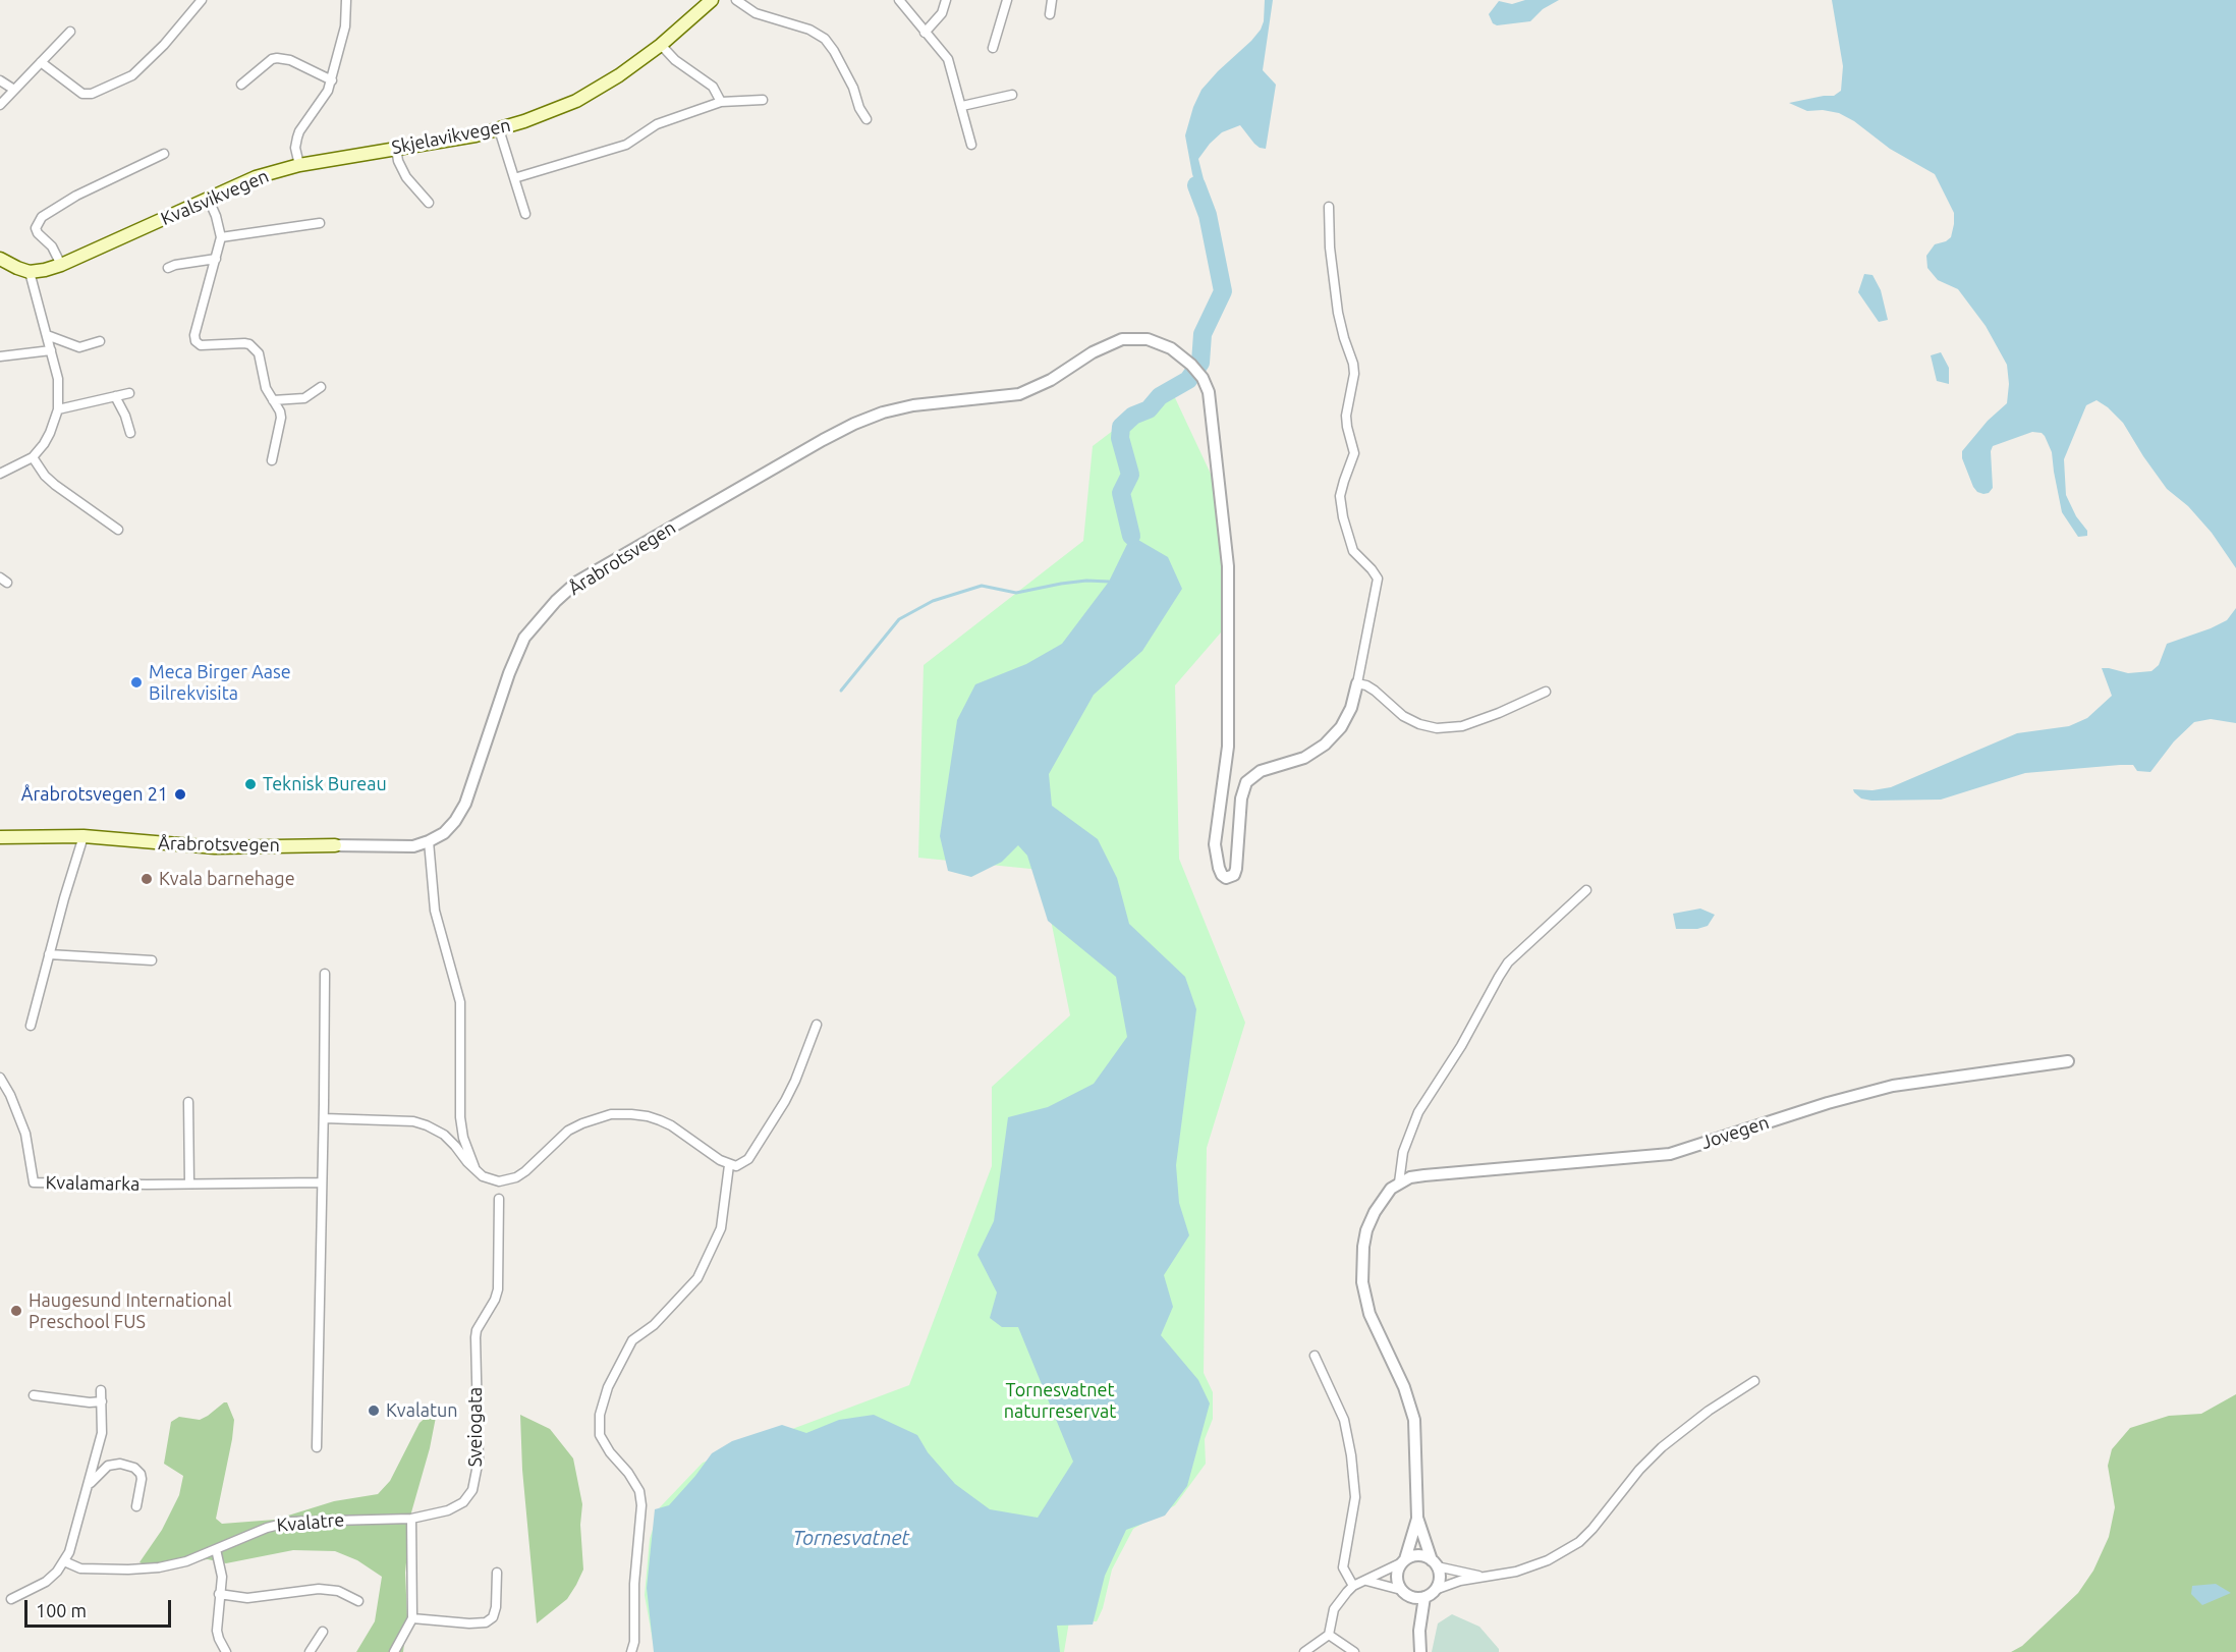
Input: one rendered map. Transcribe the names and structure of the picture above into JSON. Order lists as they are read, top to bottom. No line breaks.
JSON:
{"streets":{"main road":["Skjelavikvegen","Kvalsvikvegen","Årabrotsvegen"],"street":["Jovegen","Kvalamarka","Sveiogata","Kvalatre"]},"crossings":[["Skjelavikvegen","Kvalsvikvegen"],["Sveiogata","Kvalatre"]],"water":["Tornesvatnet"],"parks":["Tornesvatnet naturreservat"],"places":["Meca Birger Aase Bilrekvisita","Teknisk Bureau","Årabrotsvegen 21","Kvala barnehage","Haugesund International Preschool FUS","Kvalatun"],"scale_bar":"100 m"}
